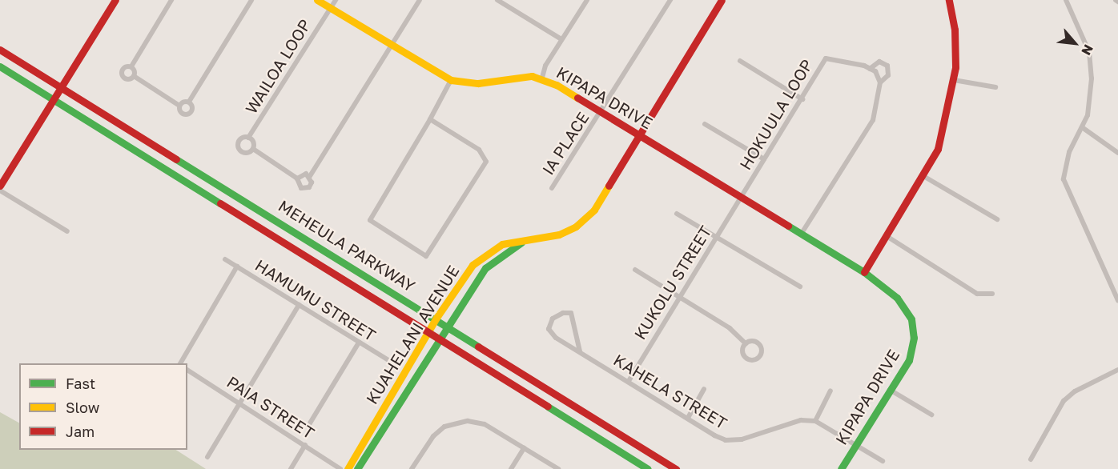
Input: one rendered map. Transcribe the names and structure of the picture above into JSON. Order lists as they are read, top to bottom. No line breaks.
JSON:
{"streets":{"street":["WAILOA LOOP","KIPAPA DRIVE","HOKUULA LOOP","IA PLACE","MEHEULA PARKWAY","KUKOLU STREET","HAMUMU STREET","KUAHELANI AVENUE","KAHELA STREET","PAIA STREET"]},"crossings":[["WAILOA LOOP","KIPAPA DRIVE"],["KIPAPA DRIVE","HOKUULA LOOP"],["KIPAPA DRIVE","IA PLACE"],["KIPAPA DRIVE","KUKOLU STREET"],["KIPAPA DRIVE","KUAHELANI AVENUE"],["HOKUULA LOOP","KUKOLU STREET"],["MEHEULA PARKWAY","KUAHELANI AVENUE"],["KUKOLU STREET","KAHELA STREET"]],"legend":["Fast","Slow","Jam"],"north":"bottom right"}
